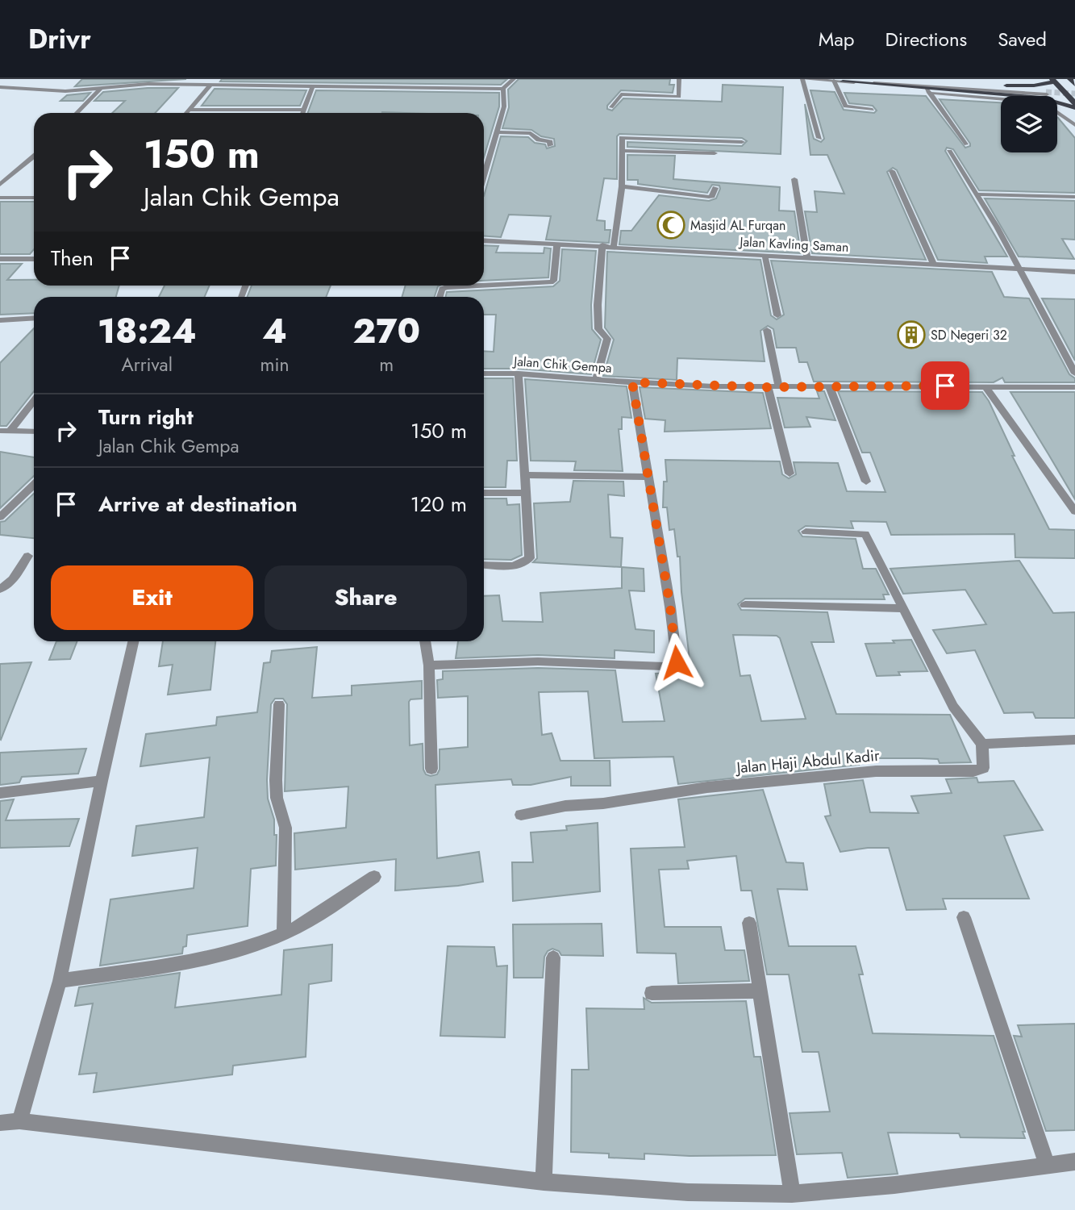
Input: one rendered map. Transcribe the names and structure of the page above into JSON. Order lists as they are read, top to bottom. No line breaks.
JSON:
{"streets":{"street":["Jalan Kavling Saman","Jalan Chik Gempa","Jalan Haji Abdul Kadir"]},"places":{"mosque":["Masjid AL Furqan"],"building":["SD Negeri 32"]},"page":{"header":"Drivr","nav":["Map","Directions","Saved"],"turn":["150 m","Jalan Chik Gempa"],"then":"Then","eta":["18:24","Arrival","4","min","270","m"],"list":[{"name":"Turn right","note":"Jalan Chik Gempa","value":"150 m"},{"name":"Arrive at destination","value":"120 m"}],"buttons":["Exit","Share"]}}
